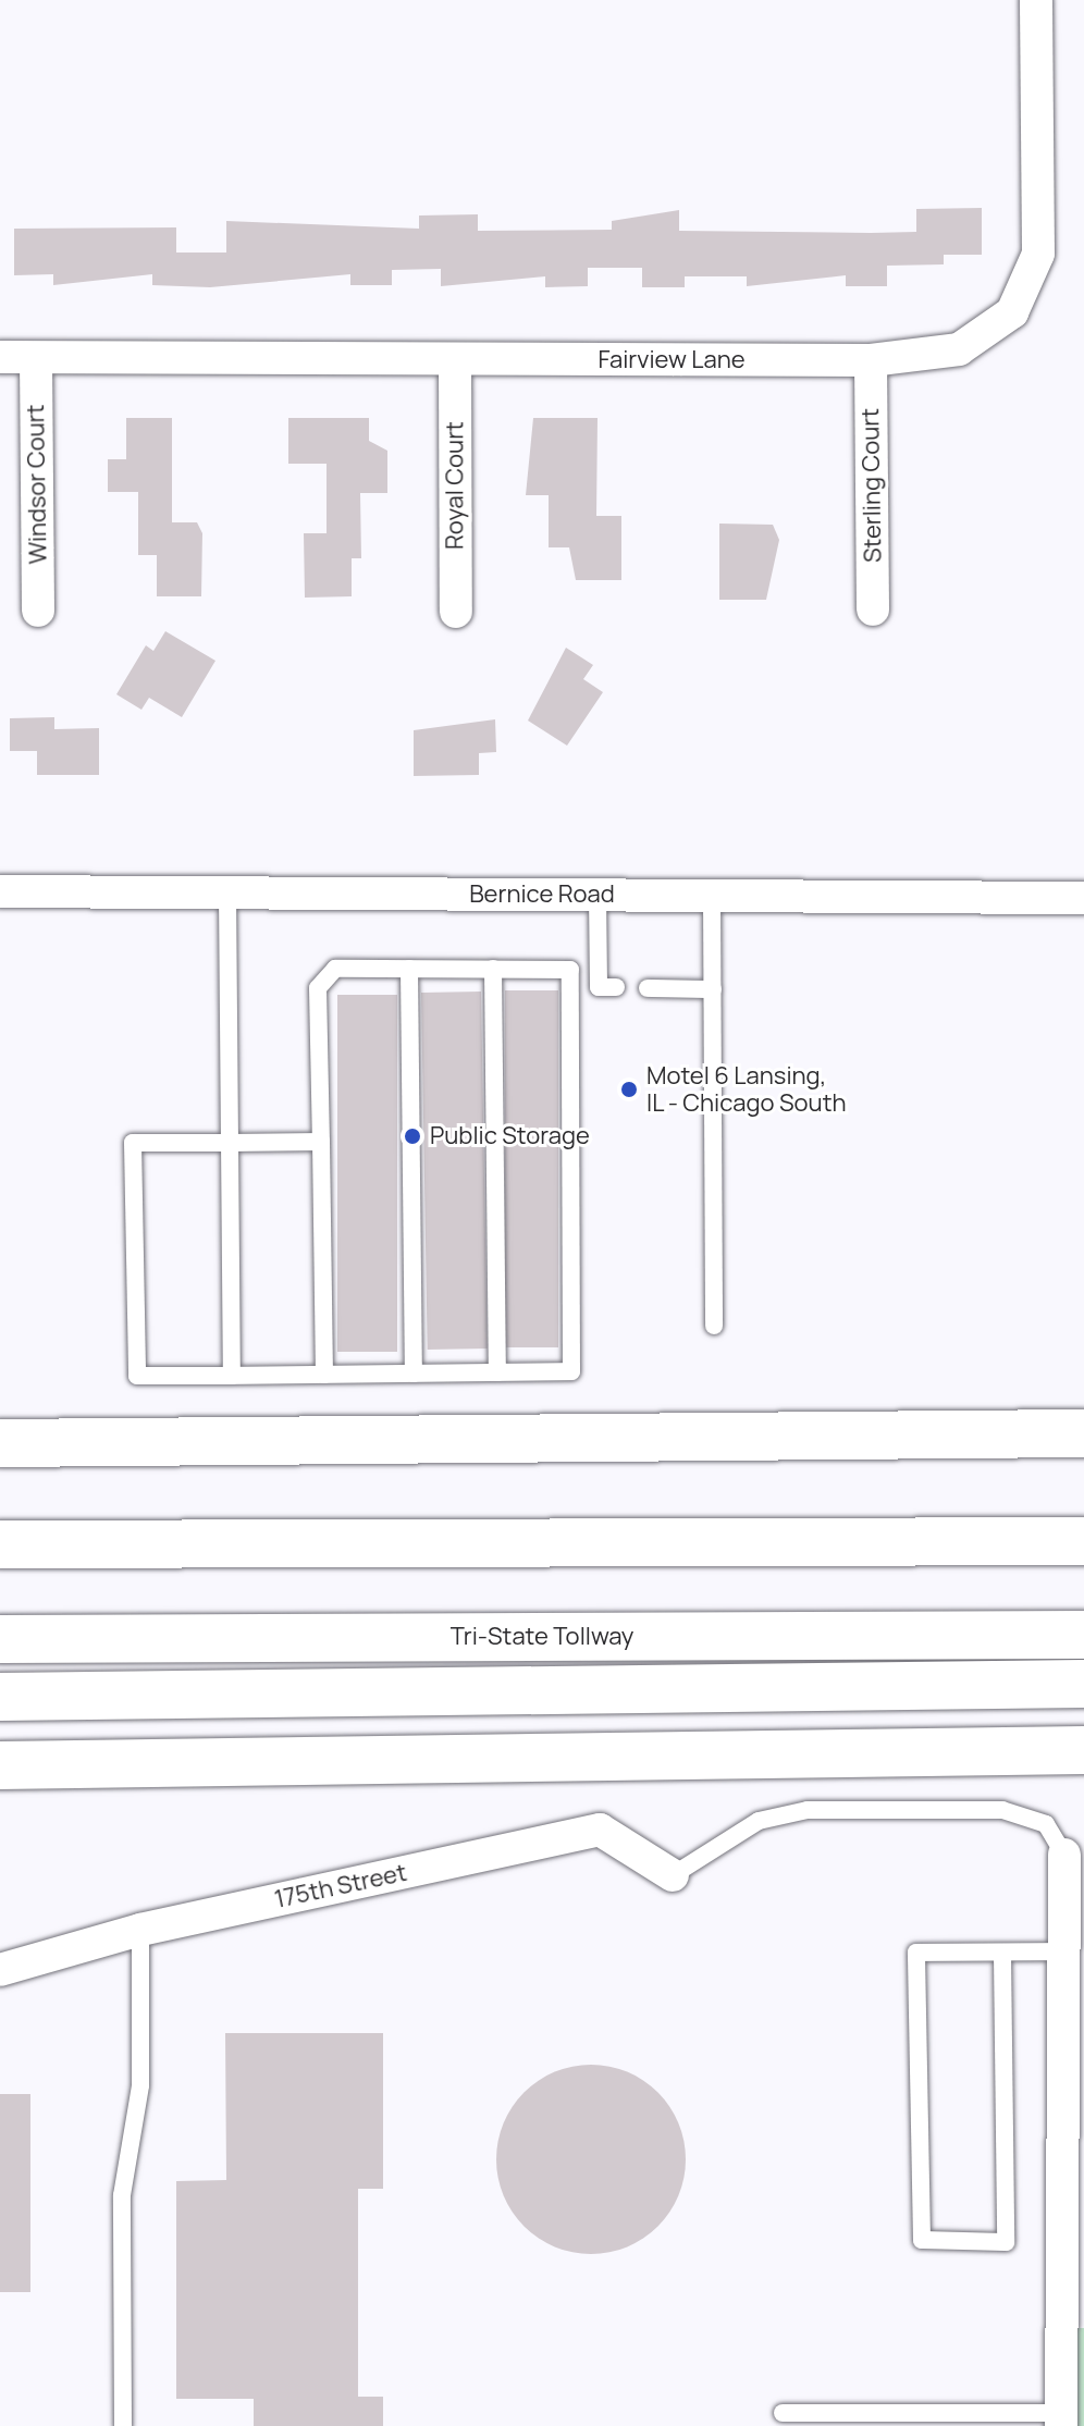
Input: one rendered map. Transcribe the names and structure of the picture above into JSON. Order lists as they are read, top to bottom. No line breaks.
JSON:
{"streets":{"highway":["Tri-State Tollway"],"street":["Fairview Lane","Windsor Court","Royal Court","Sterling Court","Bernice Road","175th Street"]},"crossings":[["Fairview Lane","Windsor Court"],["Fairview Lane","Royal Court"],["Fairview Lane","Sterling Court"]],"places":["Motel 6 Lansing, IL - Chicago South","Public Storage"]}
